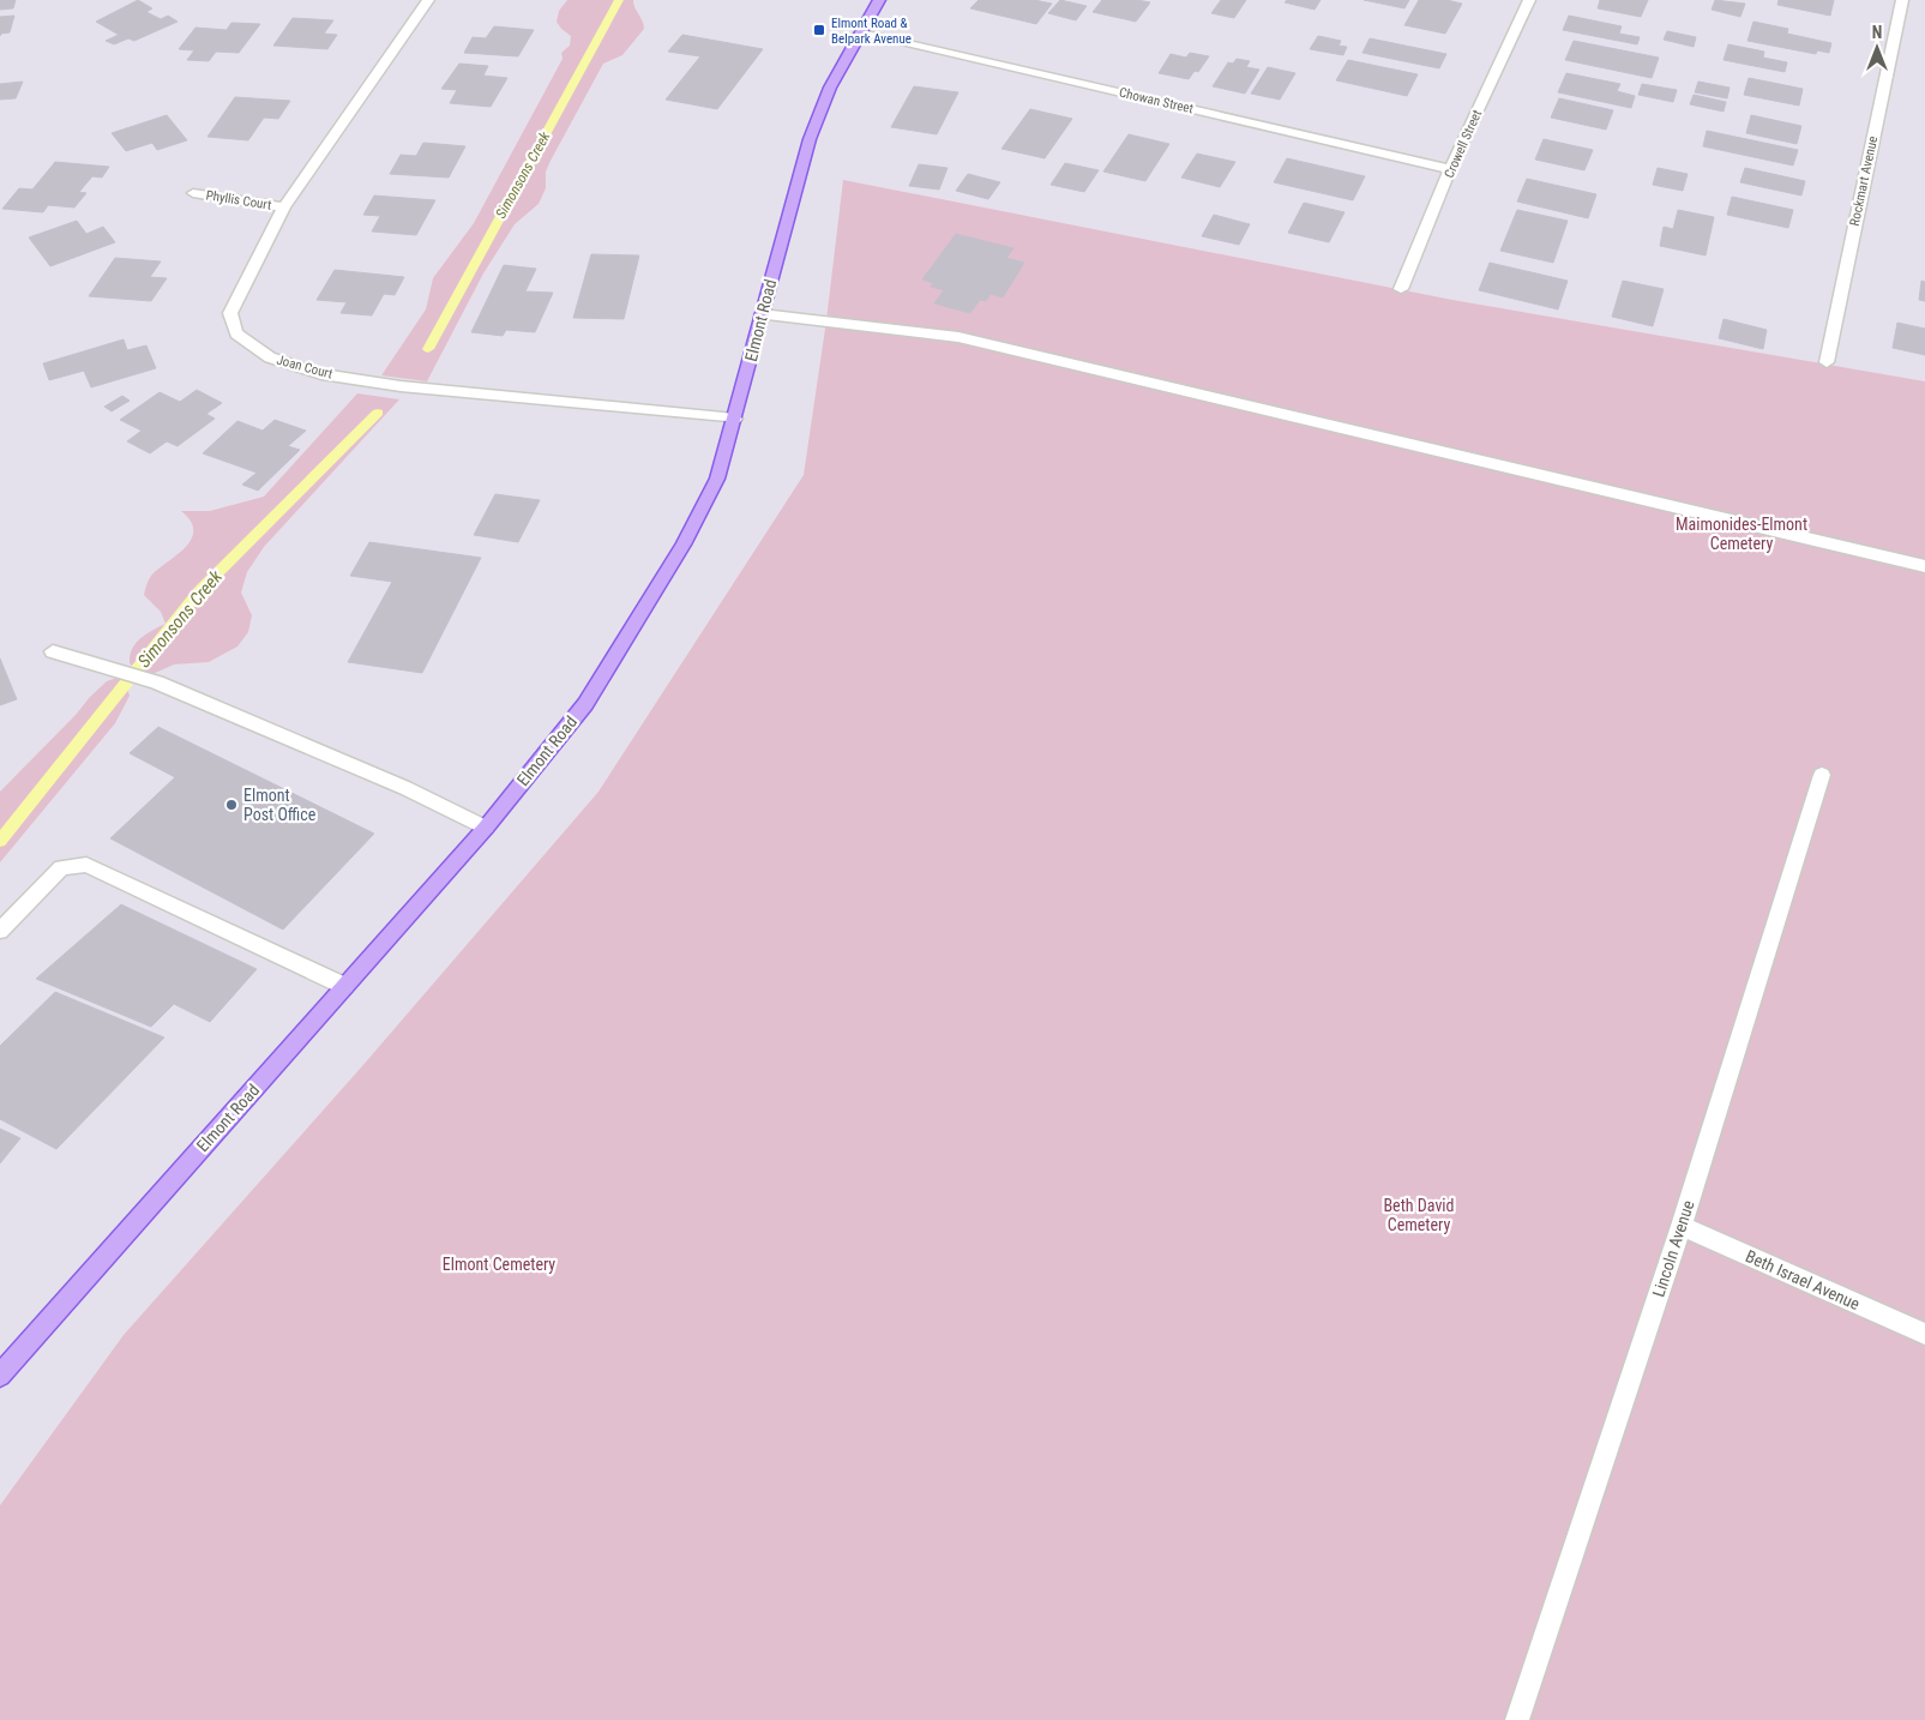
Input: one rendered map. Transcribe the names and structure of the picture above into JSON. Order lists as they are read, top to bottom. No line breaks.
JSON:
{"streets":{"main road":["Elmont Road"],"street":["Chowan Street","Crowell Street","Rockmart Avenue","Phyllis Court","Joan Court","Lincoln Avenue","Beth Israel Avenue"]},"crossings":[["Chowan Street","Crowell Street"],["Chowan Street","Elmont Road"],["Phyllis Court","Joan Court"],["Elmont Road","Joan Court"],["Lincoln Avenue","Beth Israel Avenue"]],"water":["Simonsons Creek"],"parks":["Maimonides-Elmont Cemetery","Beth David Cemetery","Elmont Cemetery"],"places":{"transit":["Elmont Road & Belpark Avenue"],"other":["Elmont Post Office"]},"north":"top"}
